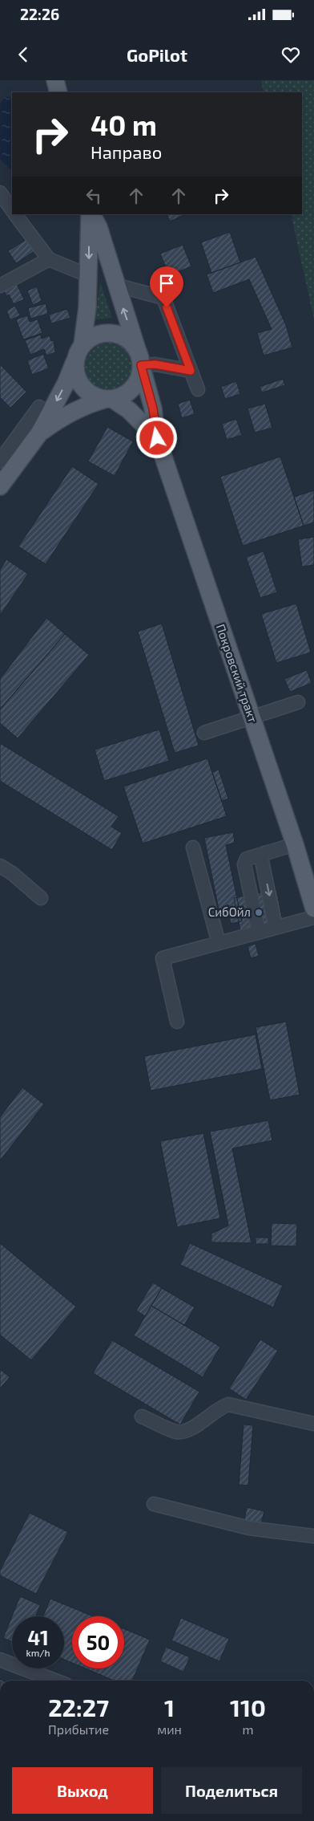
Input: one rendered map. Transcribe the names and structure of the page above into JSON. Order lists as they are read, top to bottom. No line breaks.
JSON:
{"streets":{"main road":["Покровский тракт"]},"places":["СибОйл"],"page":{"status":"22:26","header":"GoPilot","turn":["40 m","Направо"],"speed":"41 km/h","limit":"50","eta":["22:27","Прибытие","1","мин","110","m"],"buttons":["Выход","Поделиться"]}}
